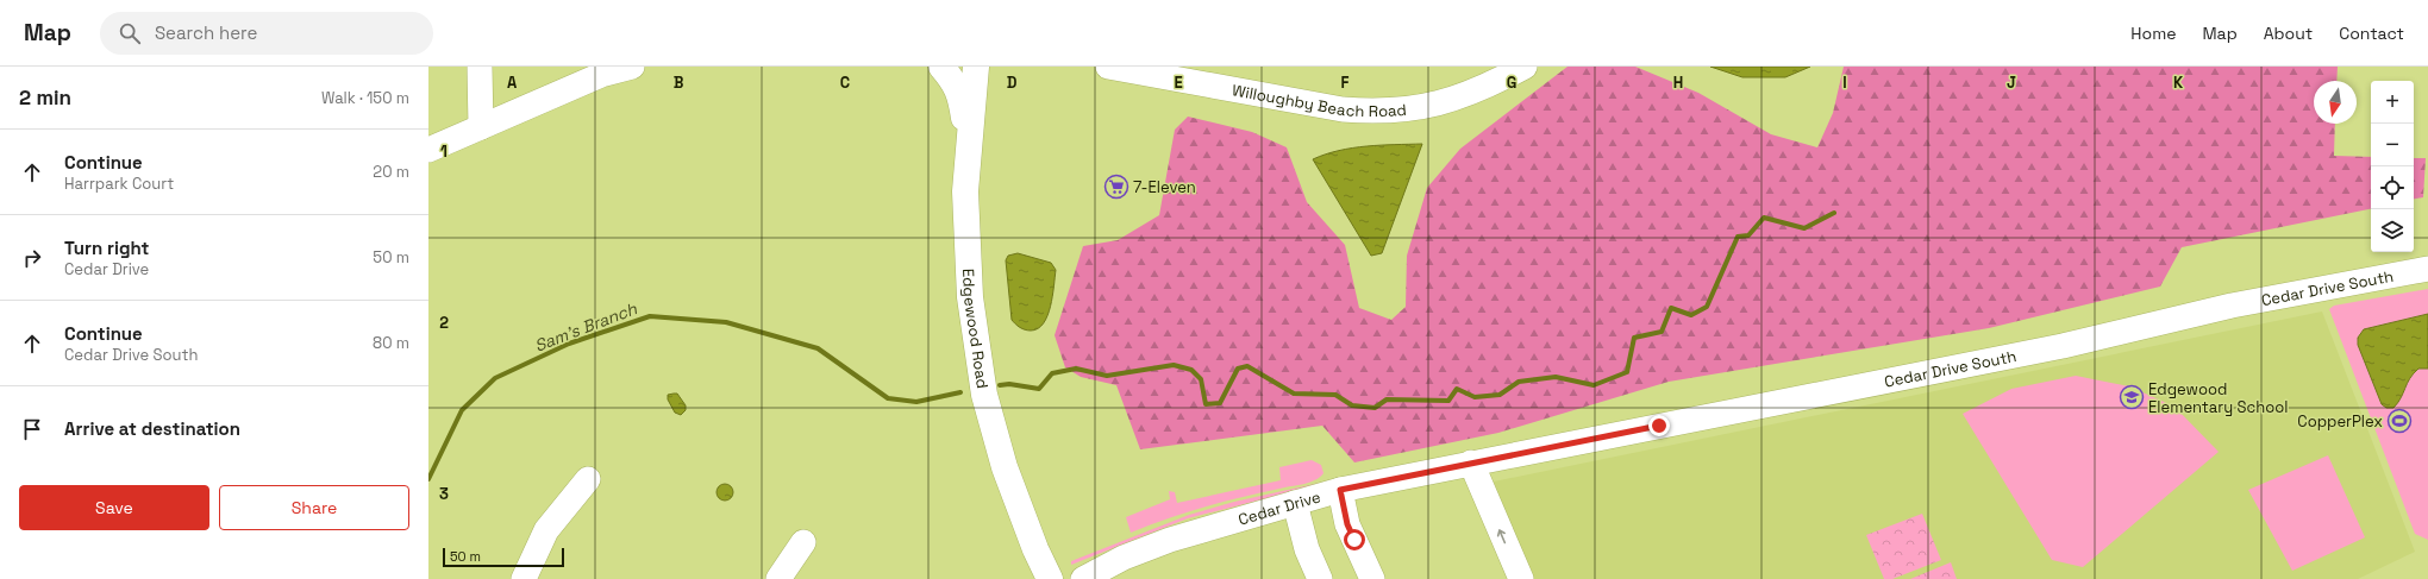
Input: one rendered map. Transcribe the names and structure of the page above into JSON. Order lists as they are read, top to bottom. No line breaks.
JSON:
{"streets":{"main road":["Edgewood Road"],"street":["Willoughby Beach Road","Cedar Drive South","Cedar Drive"]},"crossings":[["Cedar Drive South","Cedar Drive"]],"water":["Sam's Branch"],"places":{"supermarket":["7-Eleven"],"school or university":["Edgewood Elementary School"],"sports":["CopperPlex"]},"scale_bar":"50 m","north":"bottom","page":{"header":"Map","search":"Search here","nav":["Home","Map","About","Contact"],"heading":["2 min","Walk · 150 m"],"map_buttons":["+","−"],"list":[["Continue","Harrpark Court","20 m"],["Turn right","Cedar Drive","50 m"],["Continue","Cedar Drive South","80 m"],"Arrive at destination"],"buttons":["Save","Share"],"scale":"50 m"},"grid":{"columns":["A","B","C","D","E","F","G","H","I","J","K"],"rows":["1","2","3"]}}
